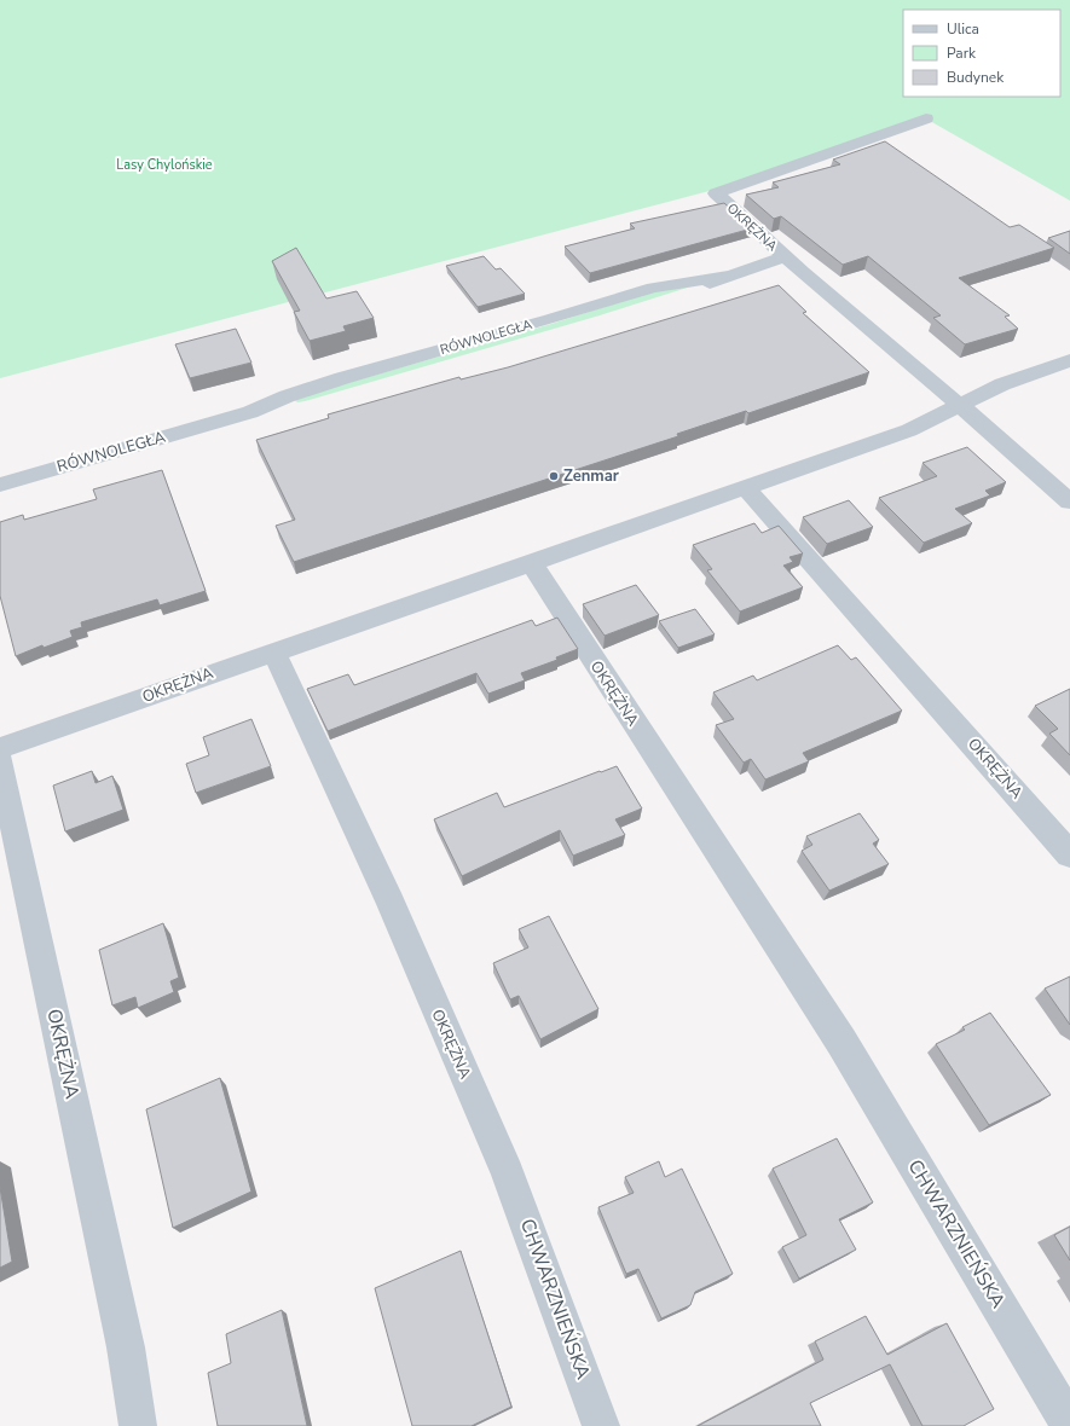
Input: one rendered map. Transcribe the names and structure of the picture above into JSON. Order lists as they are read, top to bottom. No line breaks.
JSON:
{"streets":{"street":["OKRĘŻNA","RÓWNOLEGŁA","CHWARZNIEŃSKA"]},"crossings":[["OKRĘŻNA","RÓWNOLEGŁA"],["OKRĘŻNA","CHWARZNIEŃSKA"]],"parks":["Lasy Chylońskie"],"places":["Zenmar"],"legend":["Ulica","Park","Budynek"]}
